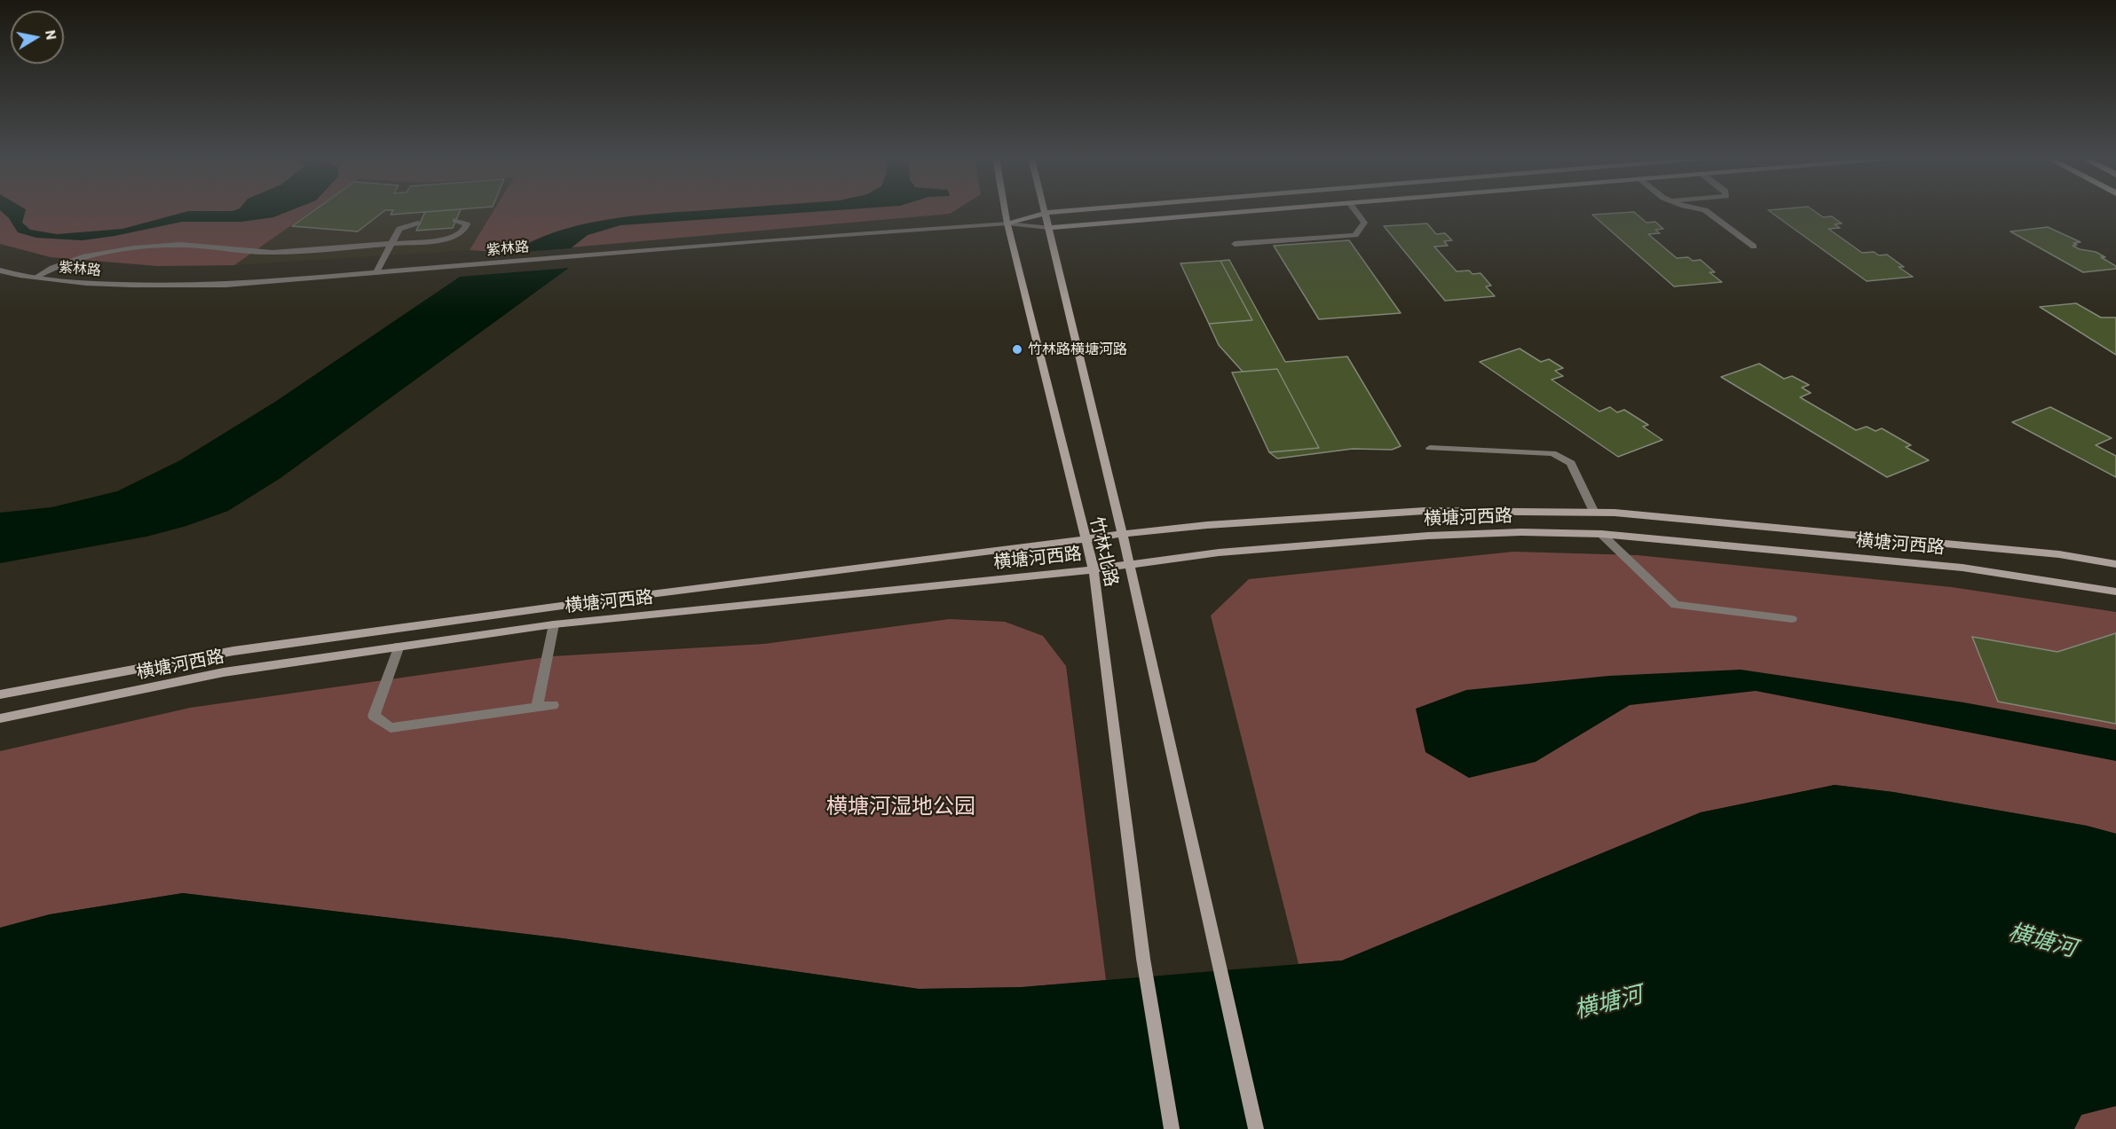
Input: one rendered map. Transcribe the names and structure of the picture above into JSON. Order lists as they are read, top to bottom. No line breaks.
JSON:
{"streets":{"street":["紫林路","横塘河西路","竹林北路"]},"crossings":[["紫林路","竹林北路"],["横塘河西路","竹林北路"]],"water":["横塘河"],"parks":["横塘河湿地公园"],"places":["竹林路横塘河路"],"north":"right"}
